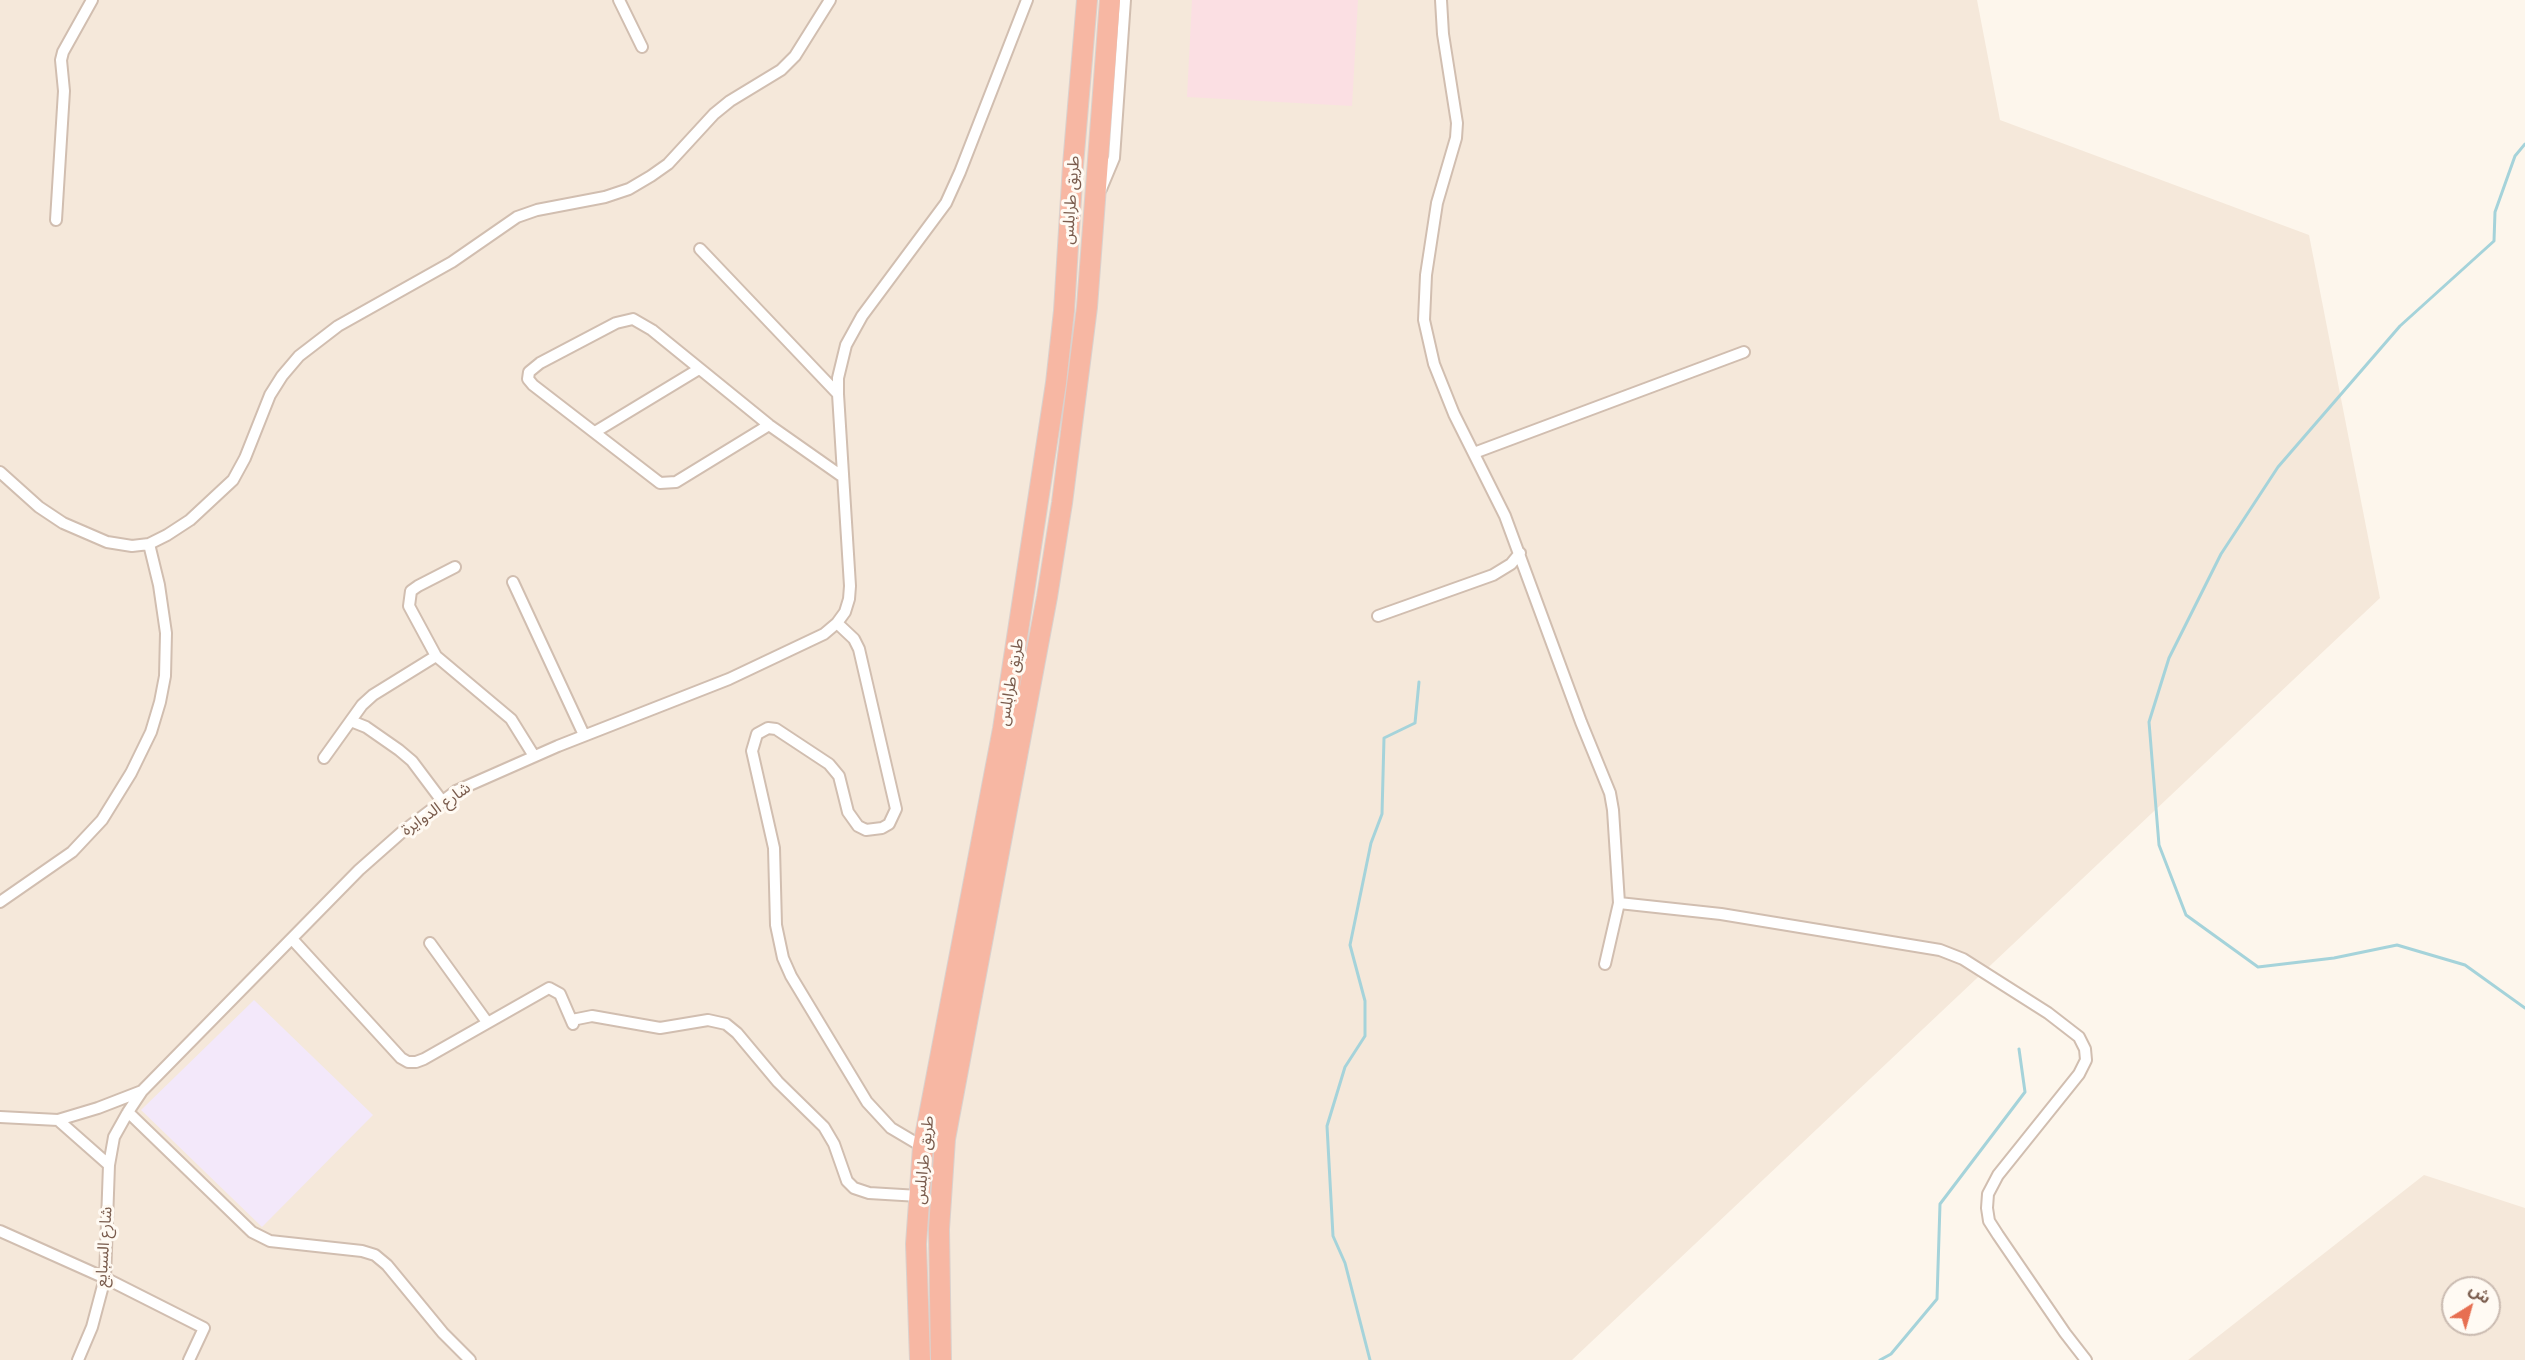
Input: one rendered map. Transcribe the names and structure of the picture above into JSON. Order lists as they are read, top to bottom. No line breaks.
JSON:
{"streets":{"highway":["طريق طرابلس"],"street":["شارع الدوايرة","شارع السبايع"]},"crossings":[["شارع الدوايرة","شارع السبايع"]],"north":"top right"}
